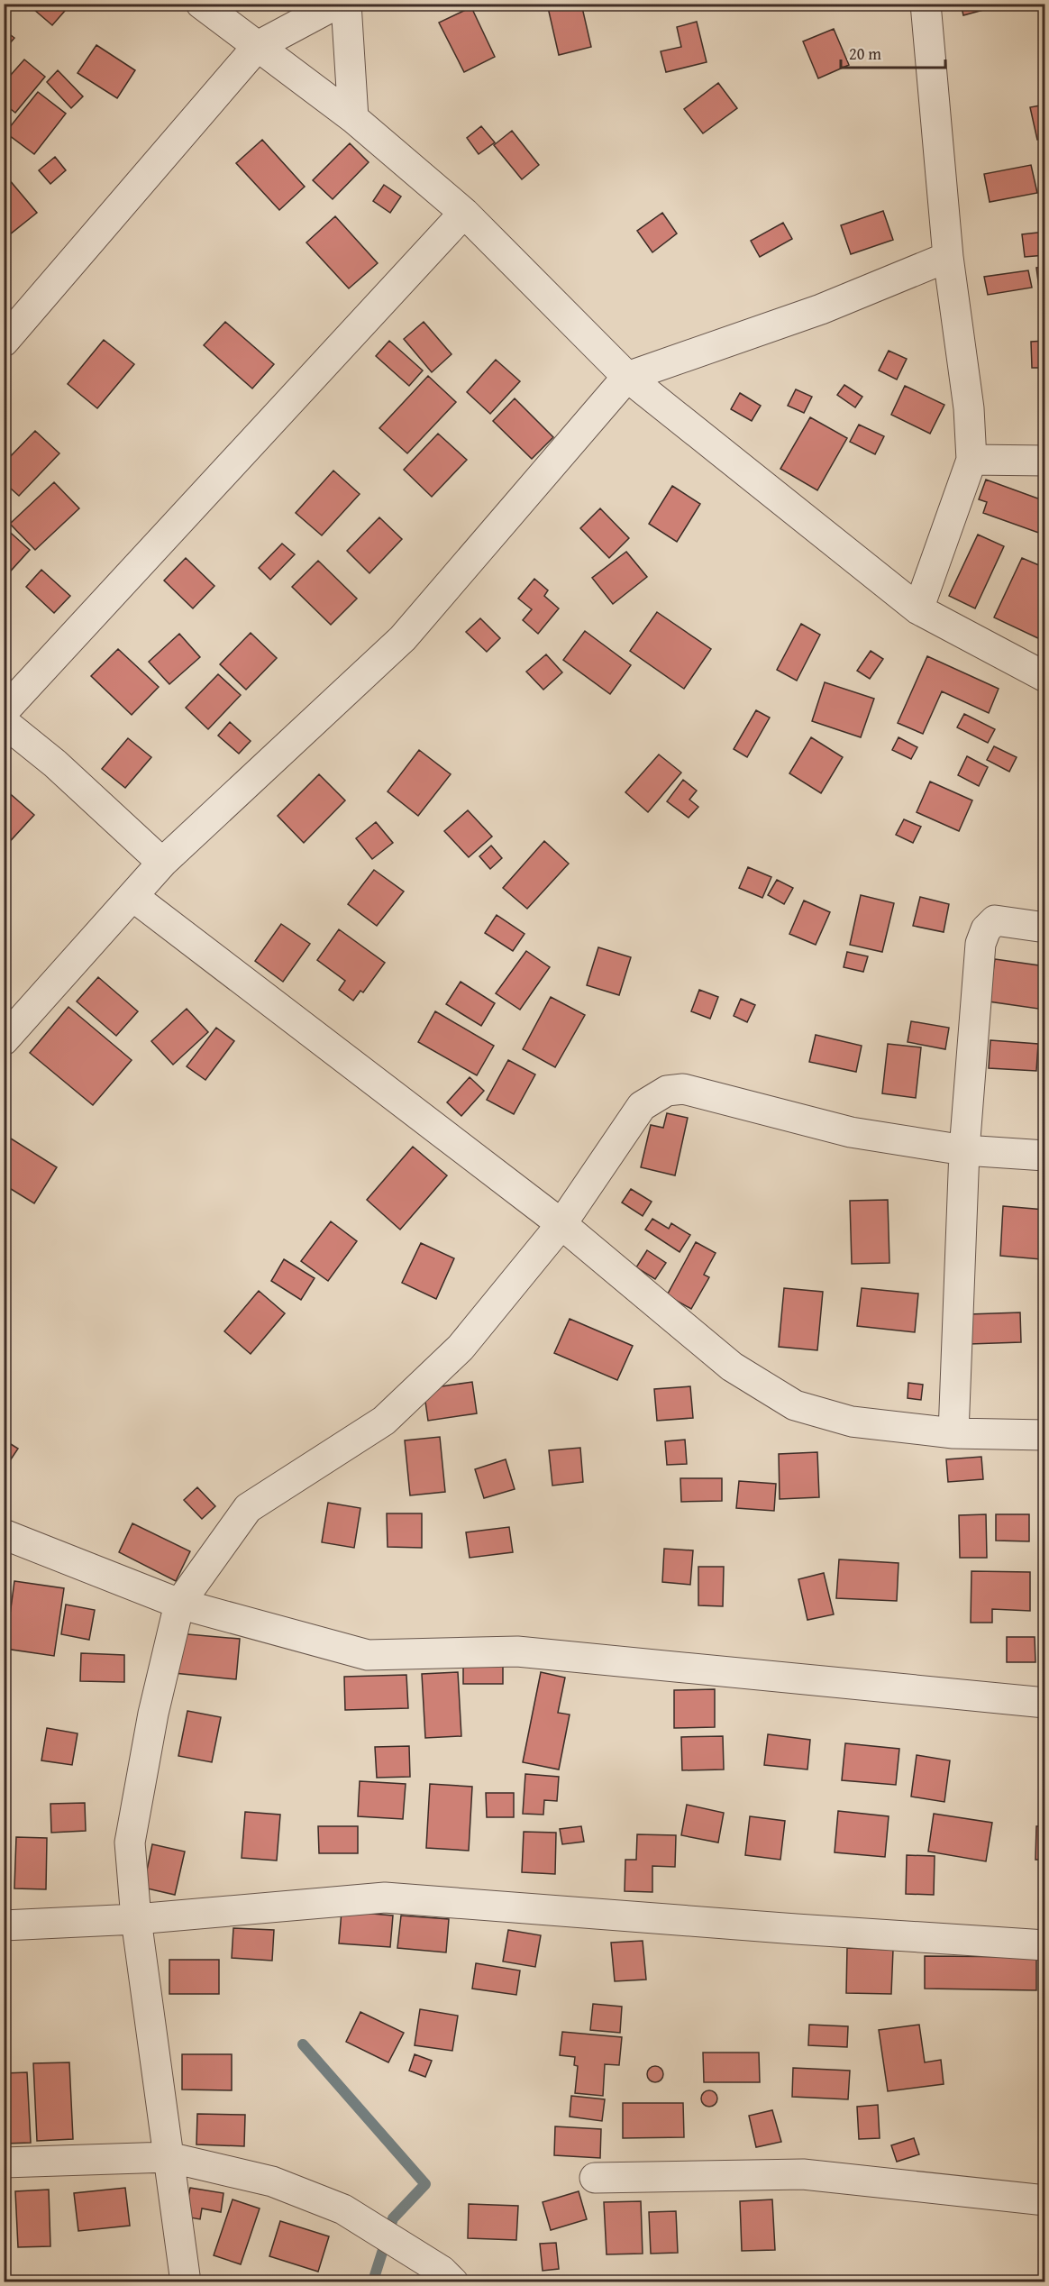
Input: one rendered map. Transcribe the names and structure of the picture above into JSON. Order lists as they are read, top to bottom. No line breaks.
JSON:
{"scale_bar":"20 m"}
